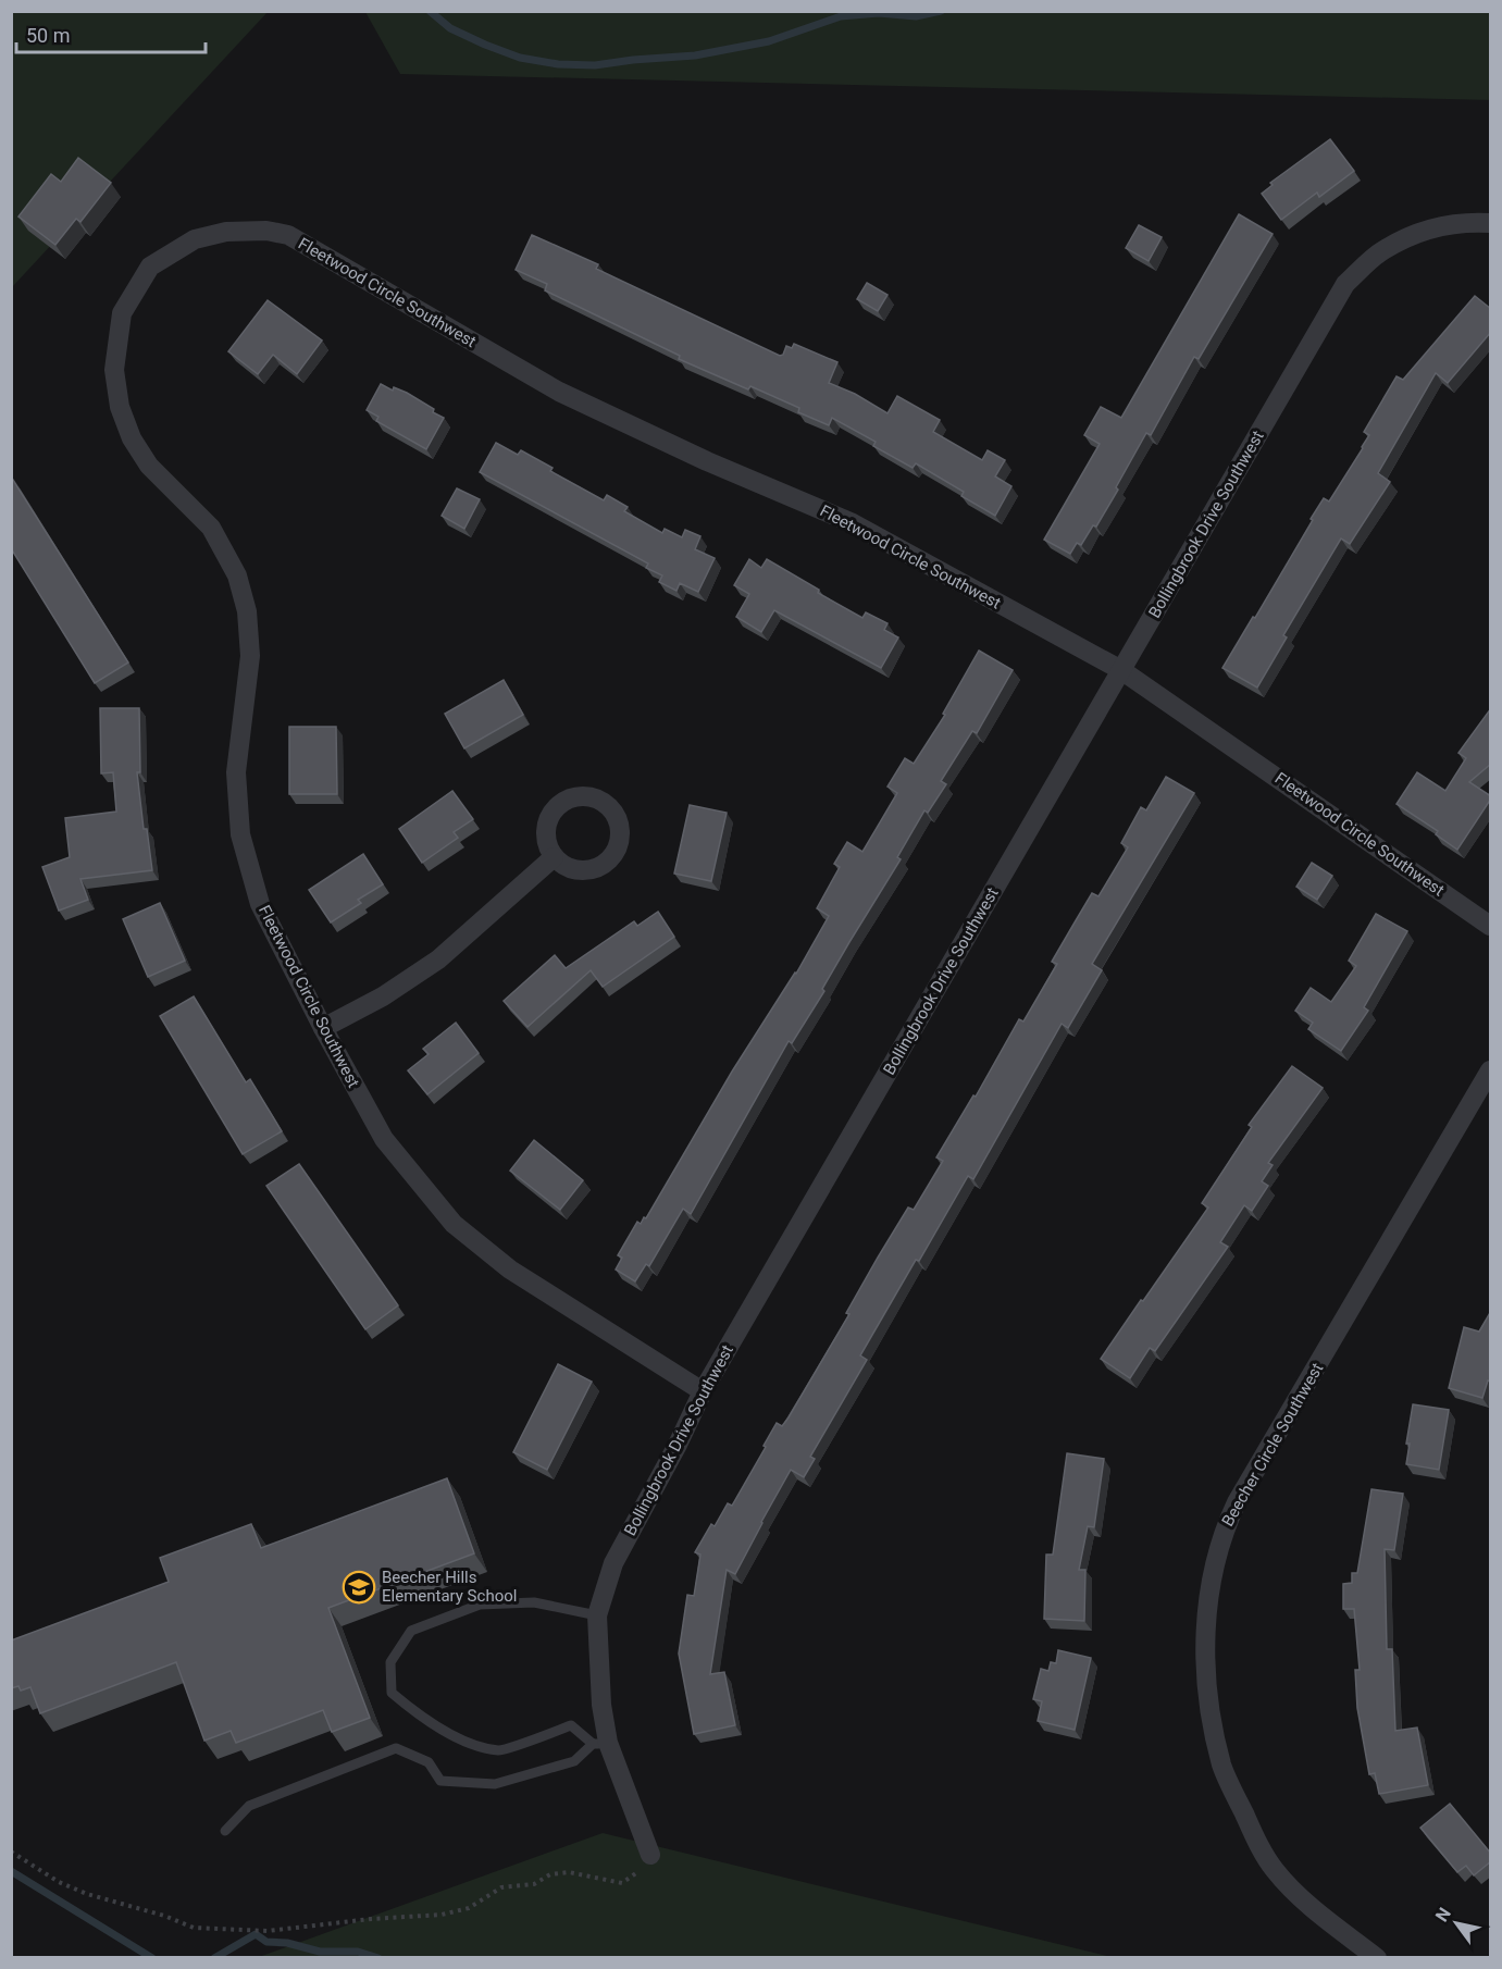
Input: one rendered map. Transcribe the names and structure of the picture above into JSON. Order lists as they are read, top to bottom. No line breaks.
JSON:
{"streets":{"street":["Fleetwood Circle Southwest","Bollingbrook Drive Southwest","Beecher Circle Southwest"]},"crossings":[["Fleetwood Circle Southwest","Bollingbrook Drive Southwest"]],"places":{"school or university":["Beecher Hills Elementary School"]},"scale_bar":"50 m","north":"top left"}
